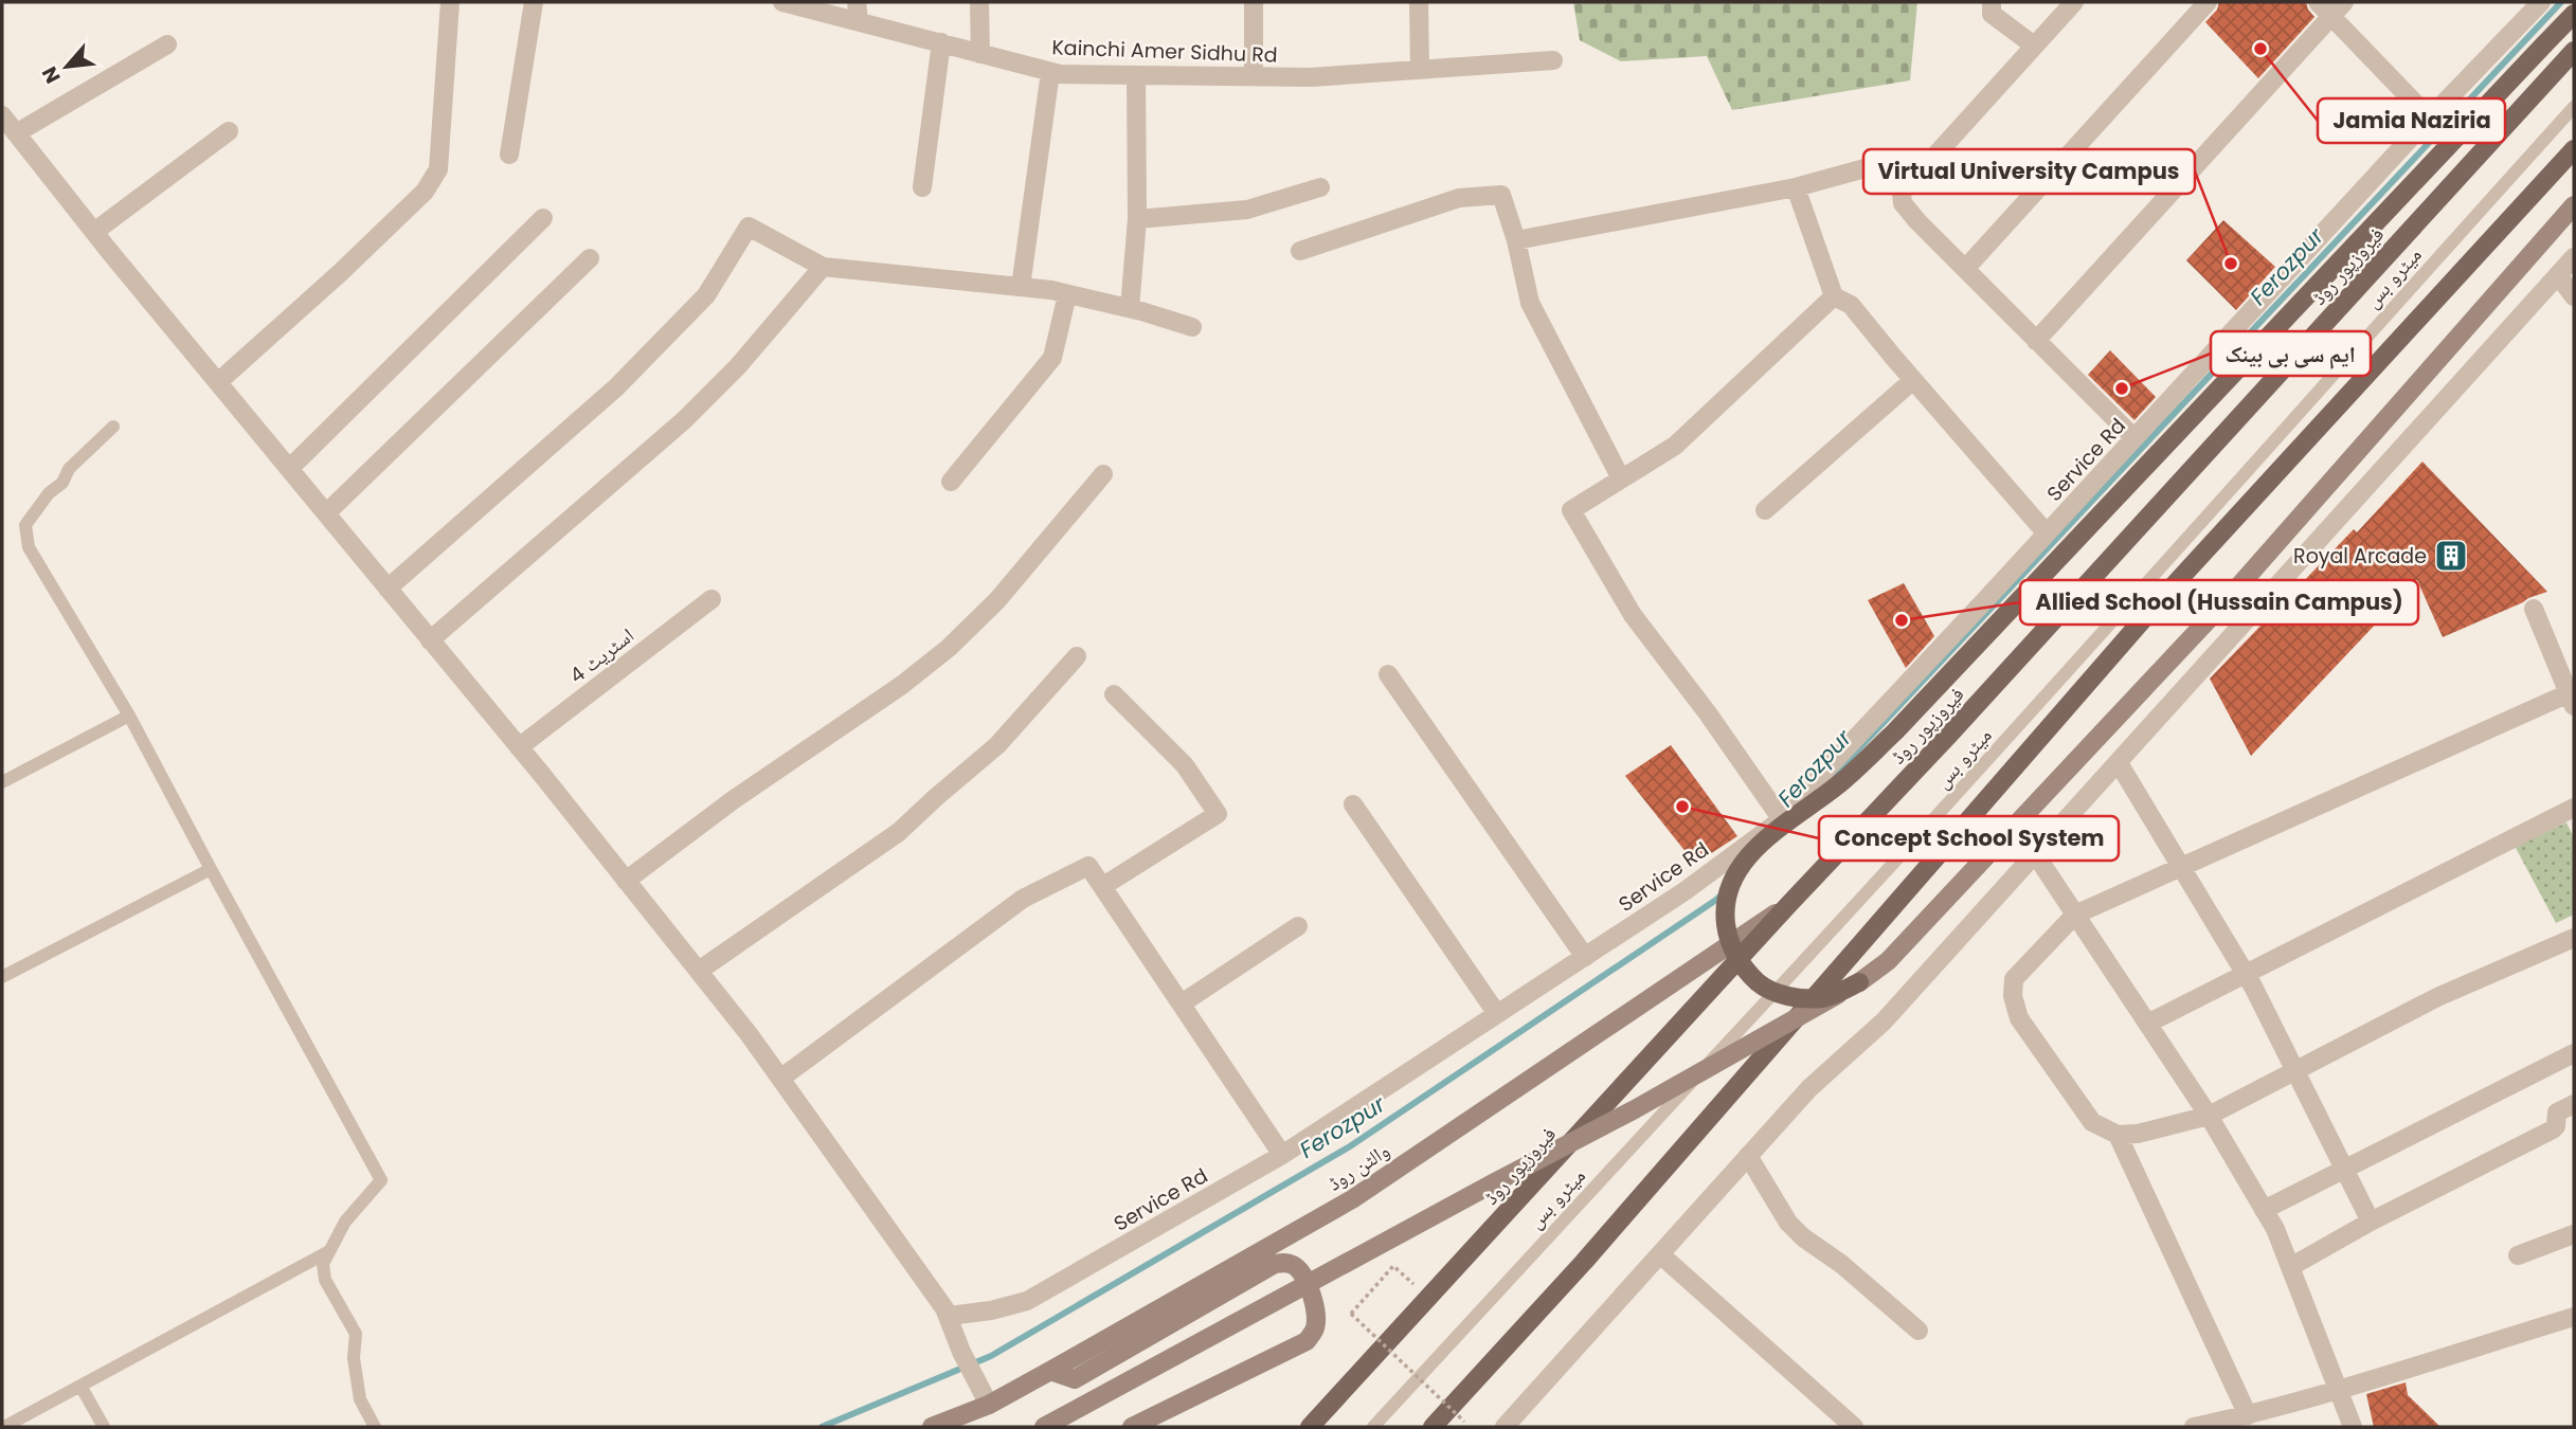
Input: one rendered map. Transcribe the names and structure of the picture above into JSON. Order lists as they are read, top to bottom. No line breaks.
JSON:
{"streets":{"main road":["فیروزپور روڈ","والٹن روڈ"],"street":["Kainchi Amer Sidhu Rd","Service Rd","اسٹریٹ 4"],"lane":["میٹرو بس"]},"crossings":[["فیروزپور روڈ","والٹن روڈ"]],"water":["Ferozpur"],"places":{"other":["Jamia Naziria","Virtual University Campus","ایم سی بی بینک","Allied School (Hussain Campus)","Concept School System"],"building":["Royal Arcade"]},"north":"bottom left"}
